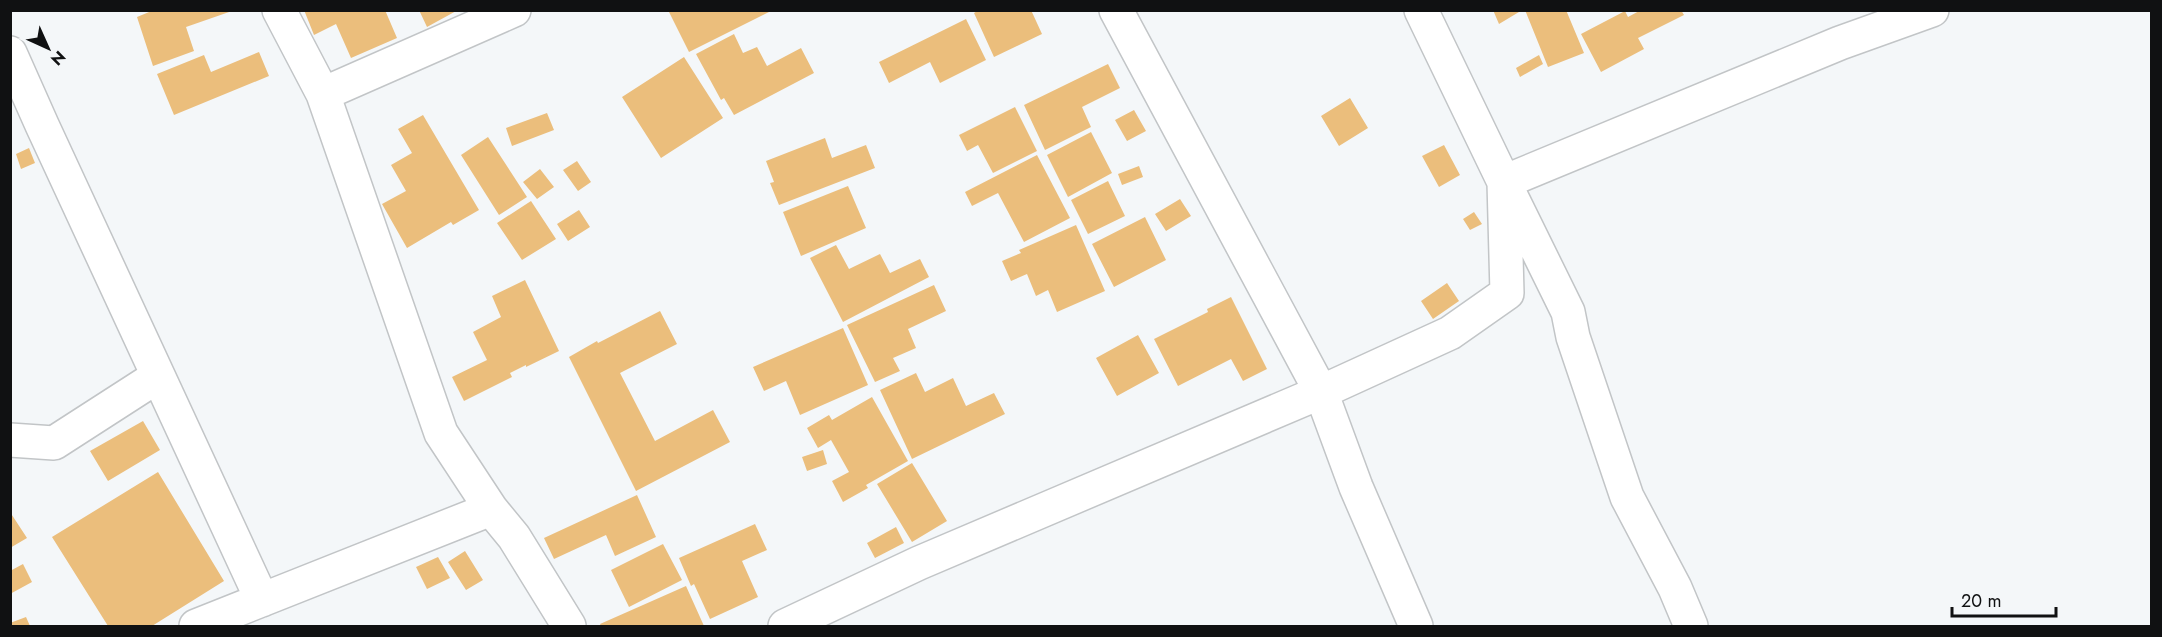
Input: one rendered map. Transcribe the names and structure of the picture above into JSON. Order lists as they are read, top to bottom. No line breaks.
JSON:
{"scale_bar":"20 m","north":"bottom right"}
